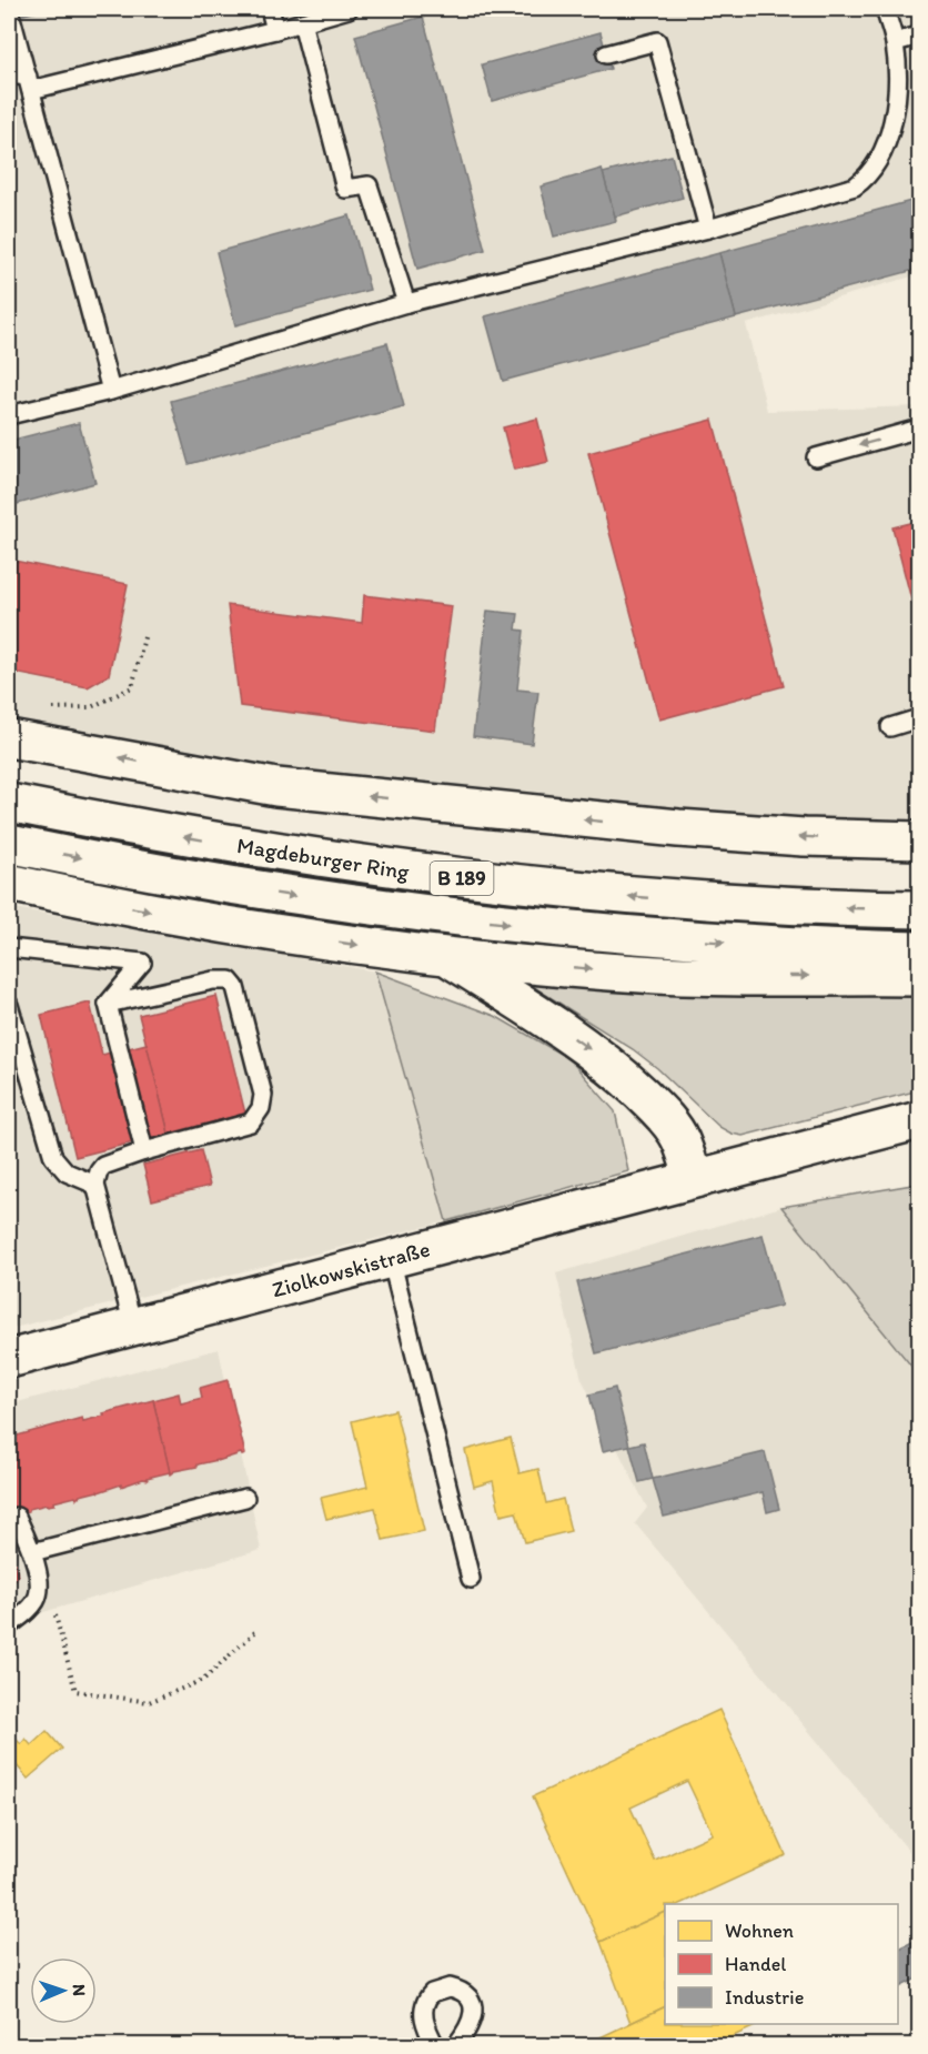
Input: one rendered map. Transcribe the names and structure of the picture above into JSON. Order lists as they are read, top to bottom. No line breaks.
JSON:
{"streets":{"main road":["Magdeburger Ring","B 189","Ziolkowskistraße"]},"legend":["Wohnen","Handel","Industrie"],"north":"right"}
